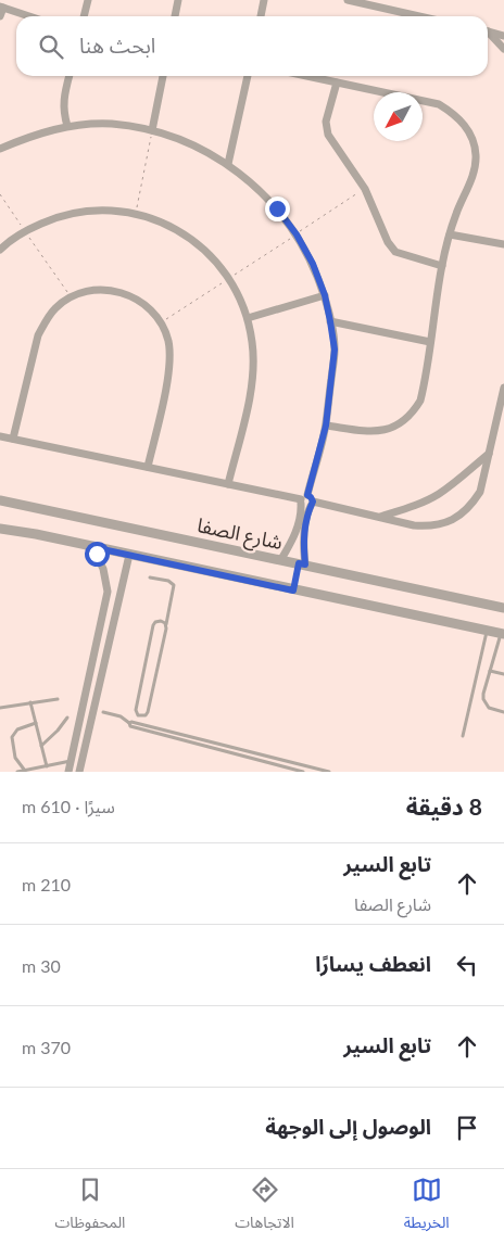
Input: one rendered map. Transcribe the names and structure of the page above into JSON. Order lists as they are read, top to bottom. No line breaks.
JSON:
{"streets":{"street":["شارع الصفا"]},"north":"bottom left","page":{"search":"ابحث هنا","heading":["8 دقيقة","سيرًا · 610 m"],"list":[["تابع السير","شارع الصفا","210 m"],["انعطف يسارًا","30 m"],["تابع السير","370 m"],"الوصول إلى الوجهة"],"nav":["الخريطة","الاتجاهات","المحفوظات"]}}
